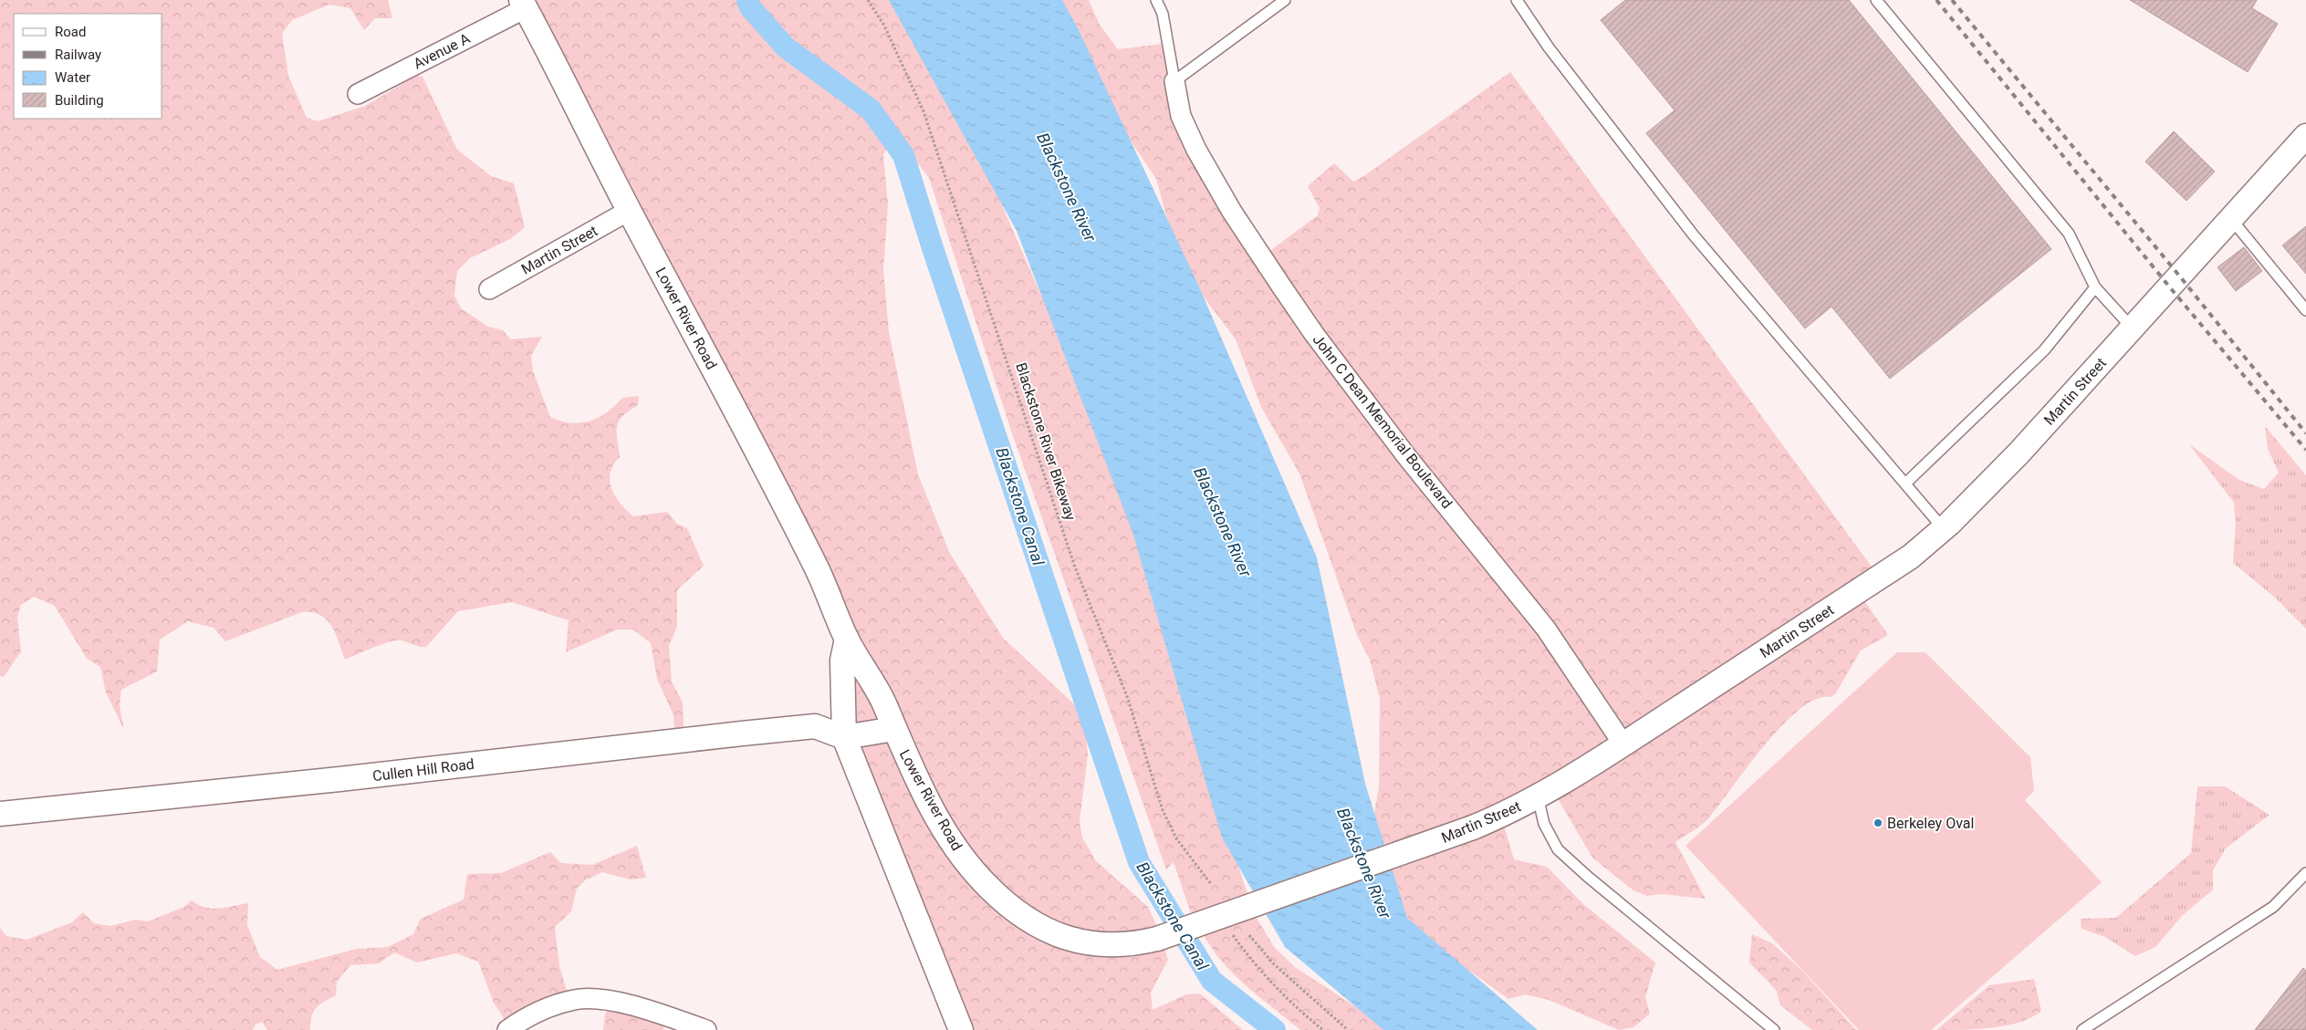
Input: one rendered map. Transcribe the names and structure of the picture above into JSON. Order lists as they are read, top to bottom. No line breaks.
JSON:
{"streets":{"street":["Avenue A","Martin Street","Lower River Road","John C Dean Memorial Boulevard","Cullen Hill Road"],"path":["Blackstone River Bikeway"]},"crossings":[["Avenue A","Lower River Road"],["Martin Street","Lower River Road"],["Martin Street","John C Dean Memorial Boulevard"]],"water":["Blackstone River","Blackstone Canal"],"places":["Berkeley Oval"],"legend":["Road","Railway","Water","Building"]}
